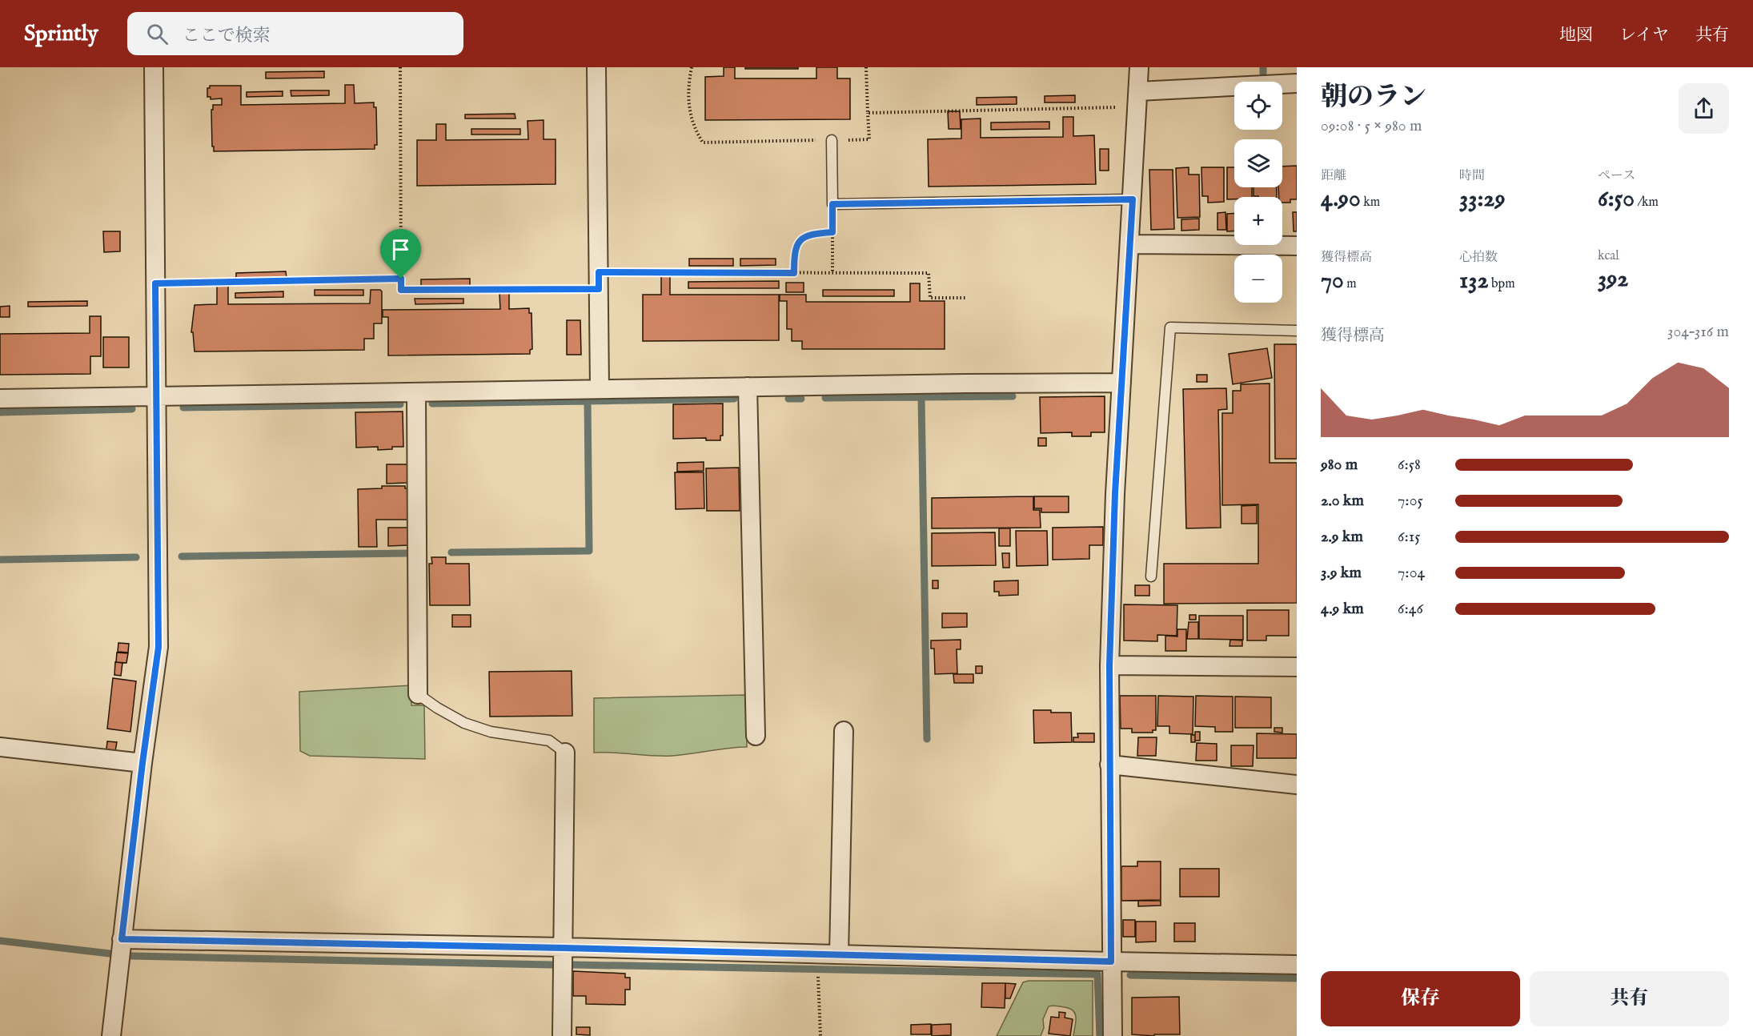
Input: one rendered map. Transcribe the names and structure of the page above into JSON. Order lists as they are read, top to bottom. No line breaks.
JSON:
{"page":{"header":"Sprintly","search":"ここで検索","nav":["地図","レイヤ","共有"],"heading":["朝のラン","09:08 · 5 × 980 m"],"map_buttons":["+","−"],"stats":[["距離","4.90 km"],["時間","33:29"],["ペース","6:50 /km"],["獲得標高","70 m"],["心拍数","132 bpm"],["kcal","392"]],"chart":["獲得標高","304–316 m"],"list":[{"name":"980 m","note":"6:58"},{"name":"2.0 km","note":"7:05"},{"name":"2.9 km","note":"6:15"},{"name":"3.9 km","note":"7:04"},{"name":"4.9 km","note":"6:46"}],"buttons":["保存","共有"]}}
